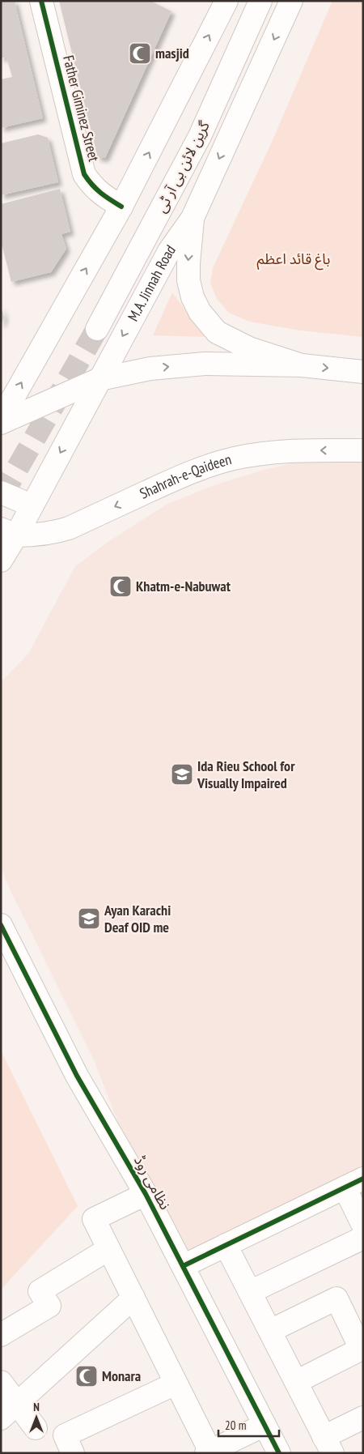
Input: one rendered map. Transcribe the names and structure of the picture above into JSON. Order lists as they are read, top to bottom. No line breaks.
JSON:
{"streets":{"main road":["Father Giminez Street","گرین لائن بی آر ٹی","M.A. Jinnah Road","Shahrah-e-Qaideen","نظامی روڈ"]},"crossings":[["M.A. Jinnah Road","Shahrah-e-Qaideen"]],"parks":["باغ قائد اعظم"],"places":{"mosque":["masjid","Khatm-e-Nabuwat","Monara"],"school or university":["Ida Rieu School for Visually Impaired","Ayan Karachi Deaf OID me"]},"scale_bar":"20 m","north":"top"}
